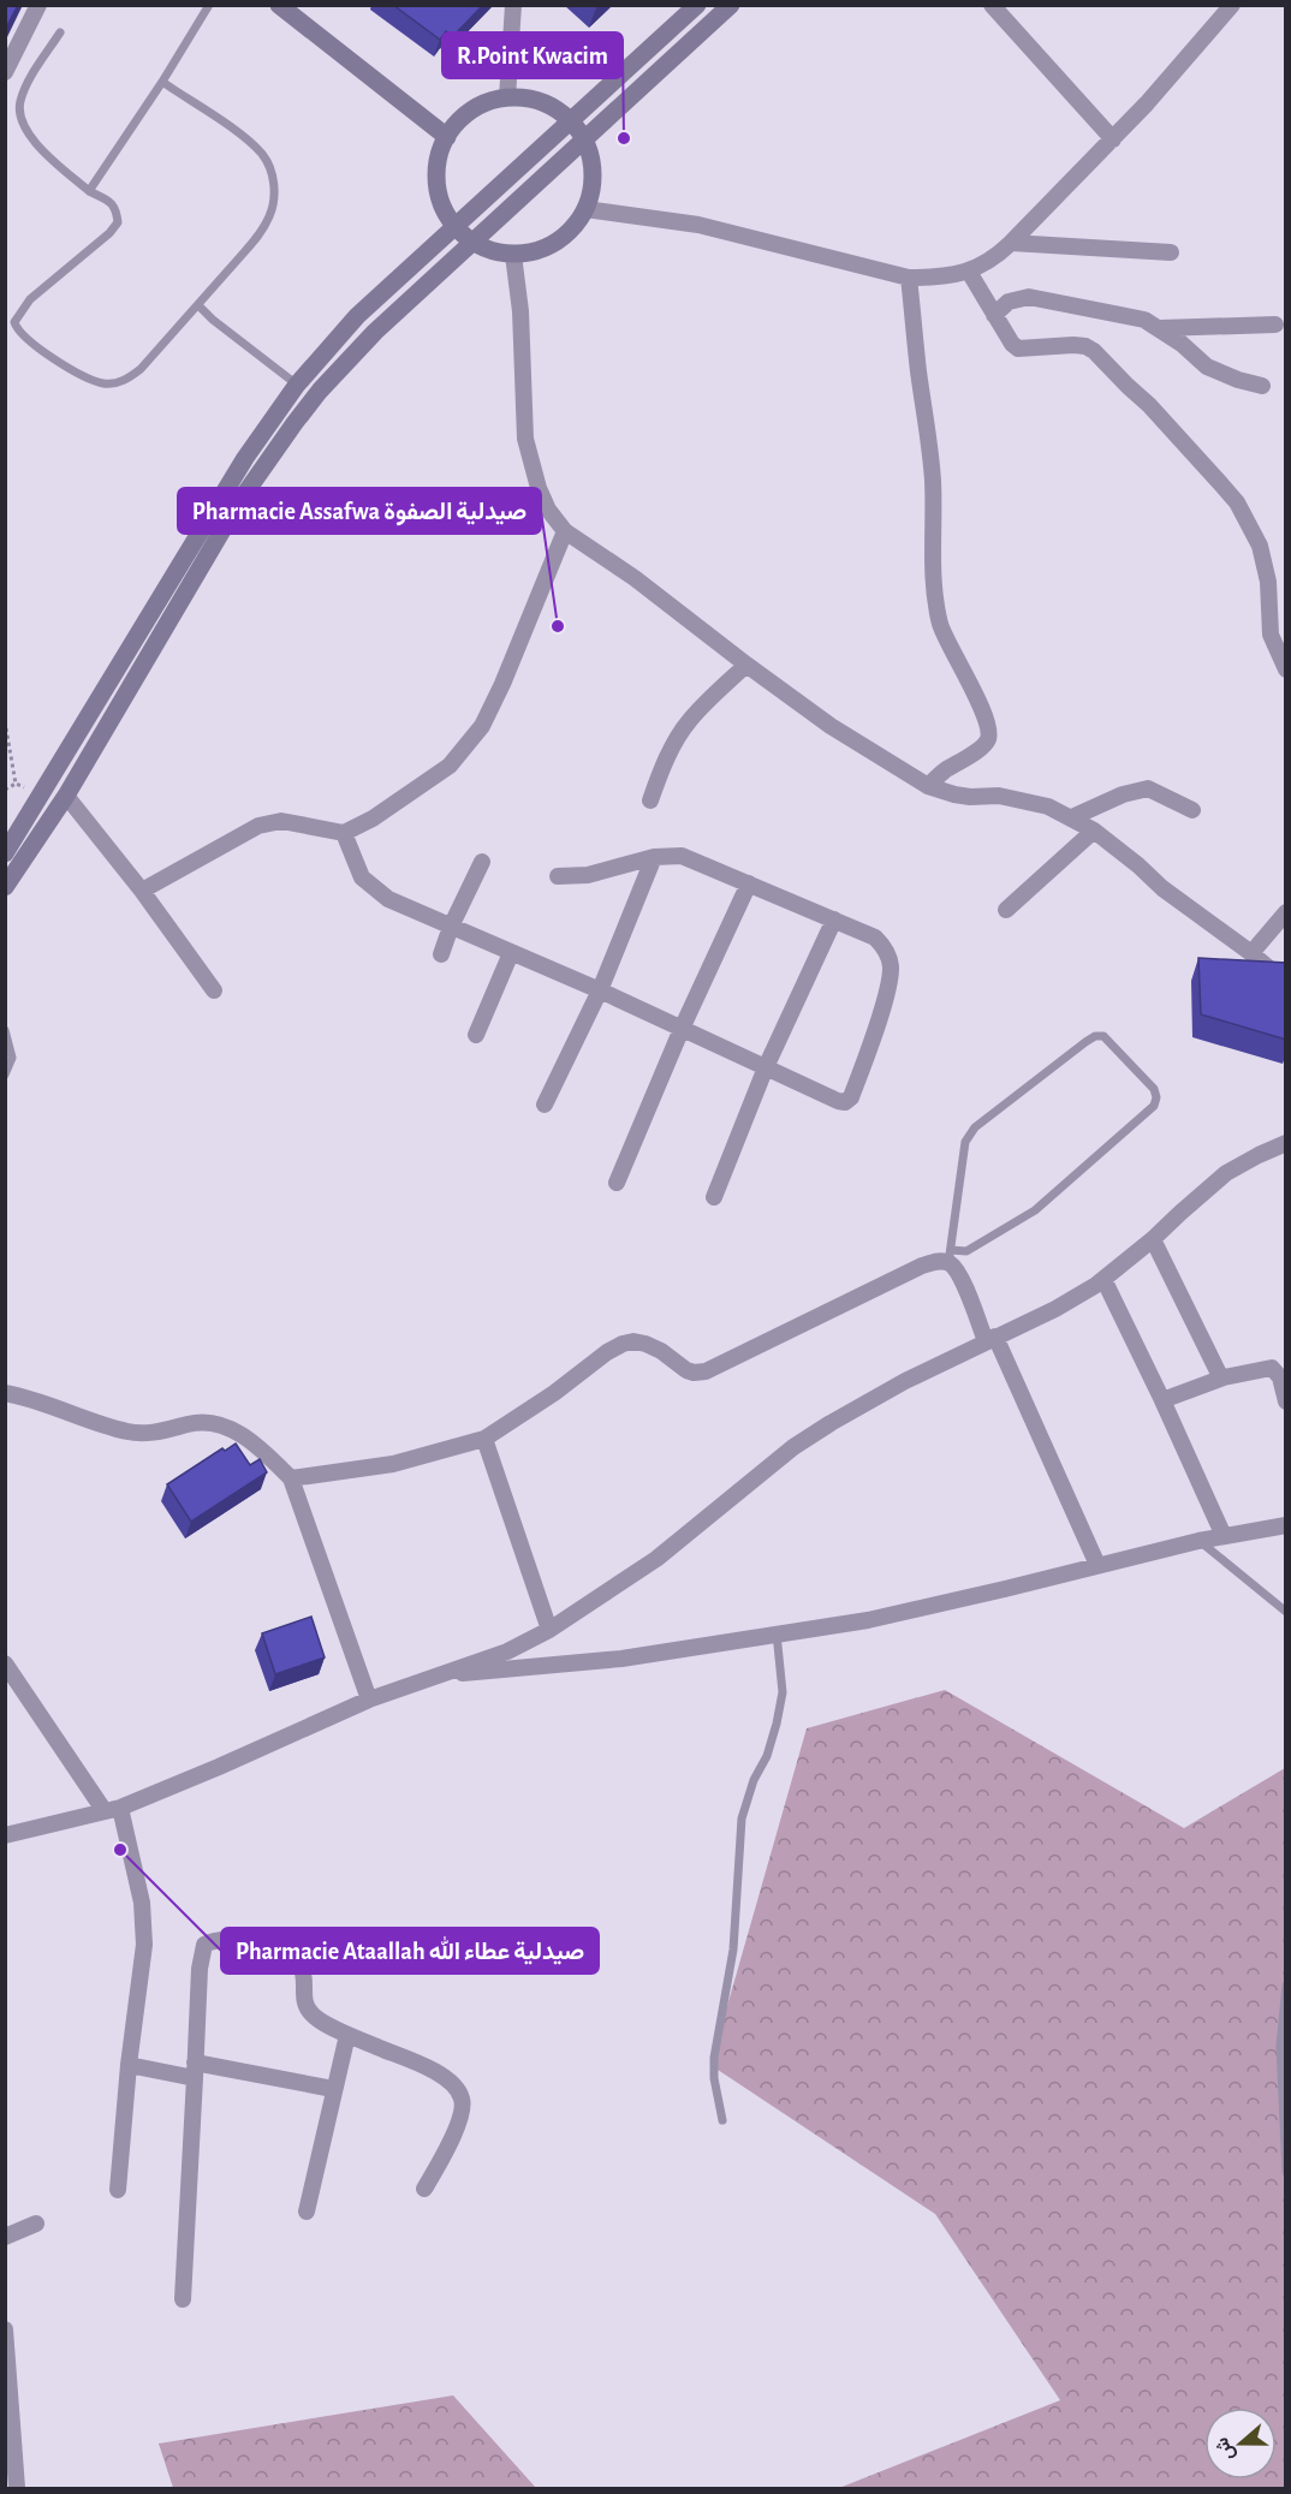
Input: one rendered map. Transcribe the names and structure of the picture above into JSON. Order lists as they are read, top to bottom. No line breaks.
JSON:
{"places":["R.Point Kwacim","Pharmacie Assafwa صيدلية الصفوة","Pharmacie Ataallah صيدلية عطاء الله"],"north":"left"}
